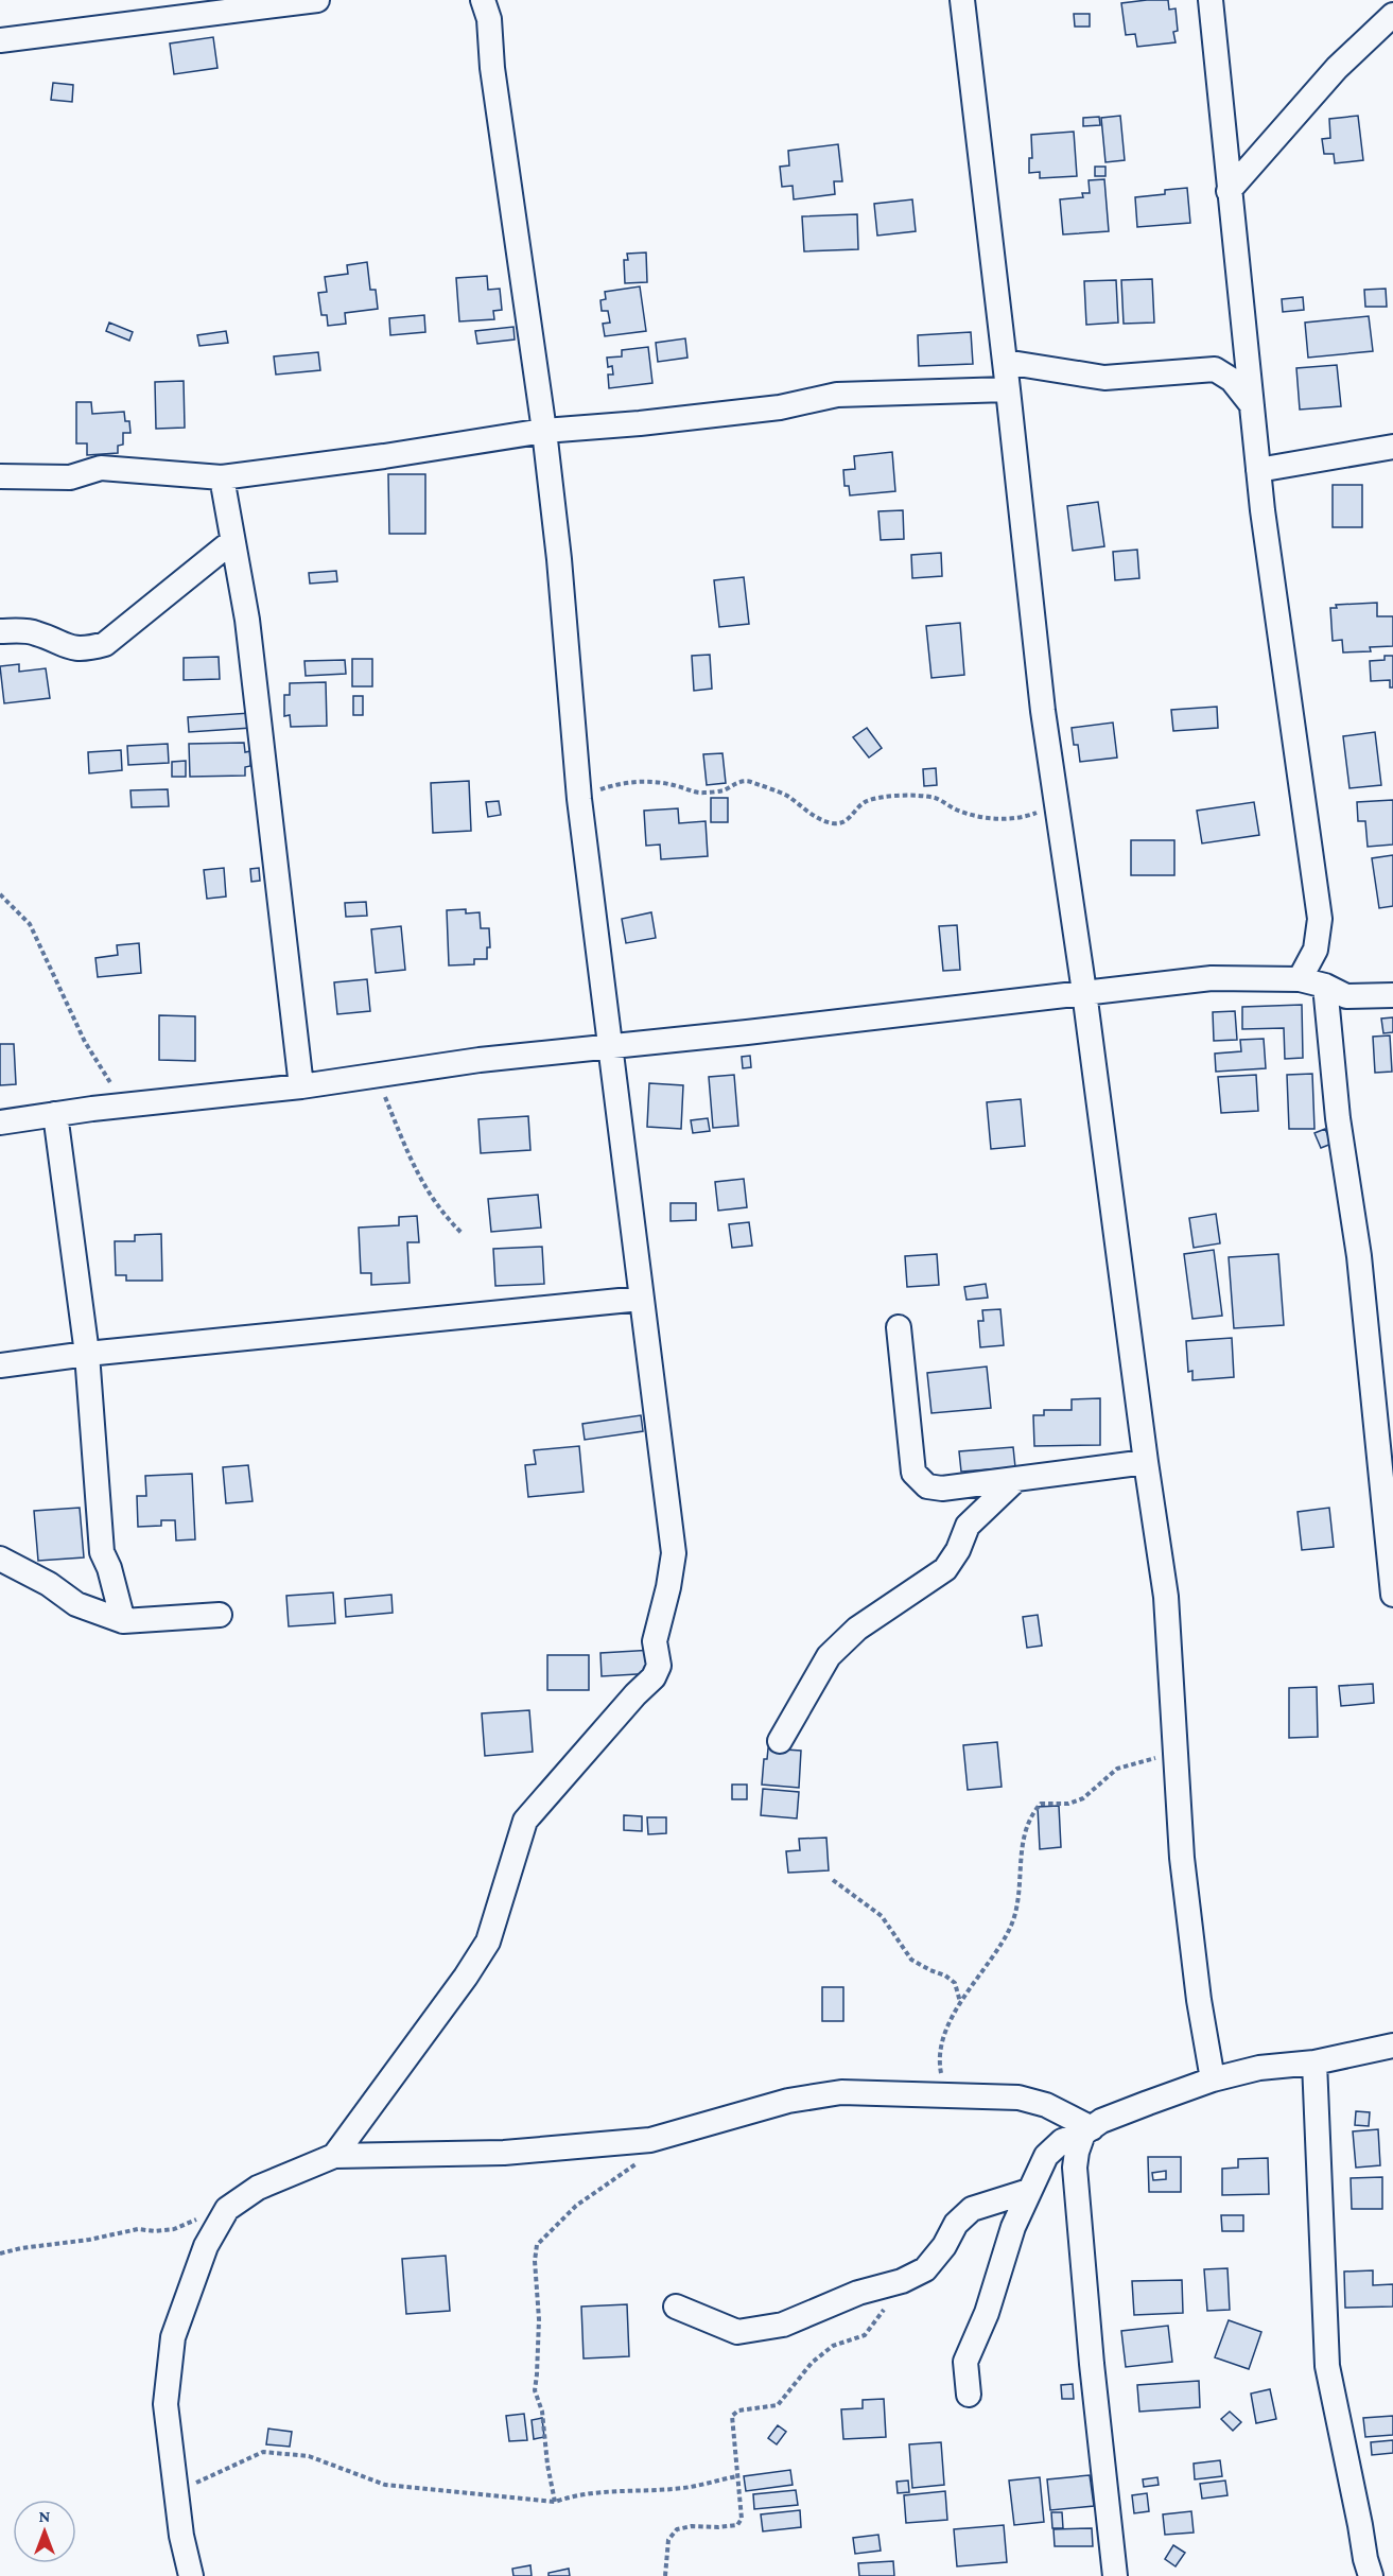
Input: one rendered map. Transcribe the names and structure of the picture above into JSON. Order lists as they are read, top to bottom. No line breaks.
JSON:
{"north":"top"}
